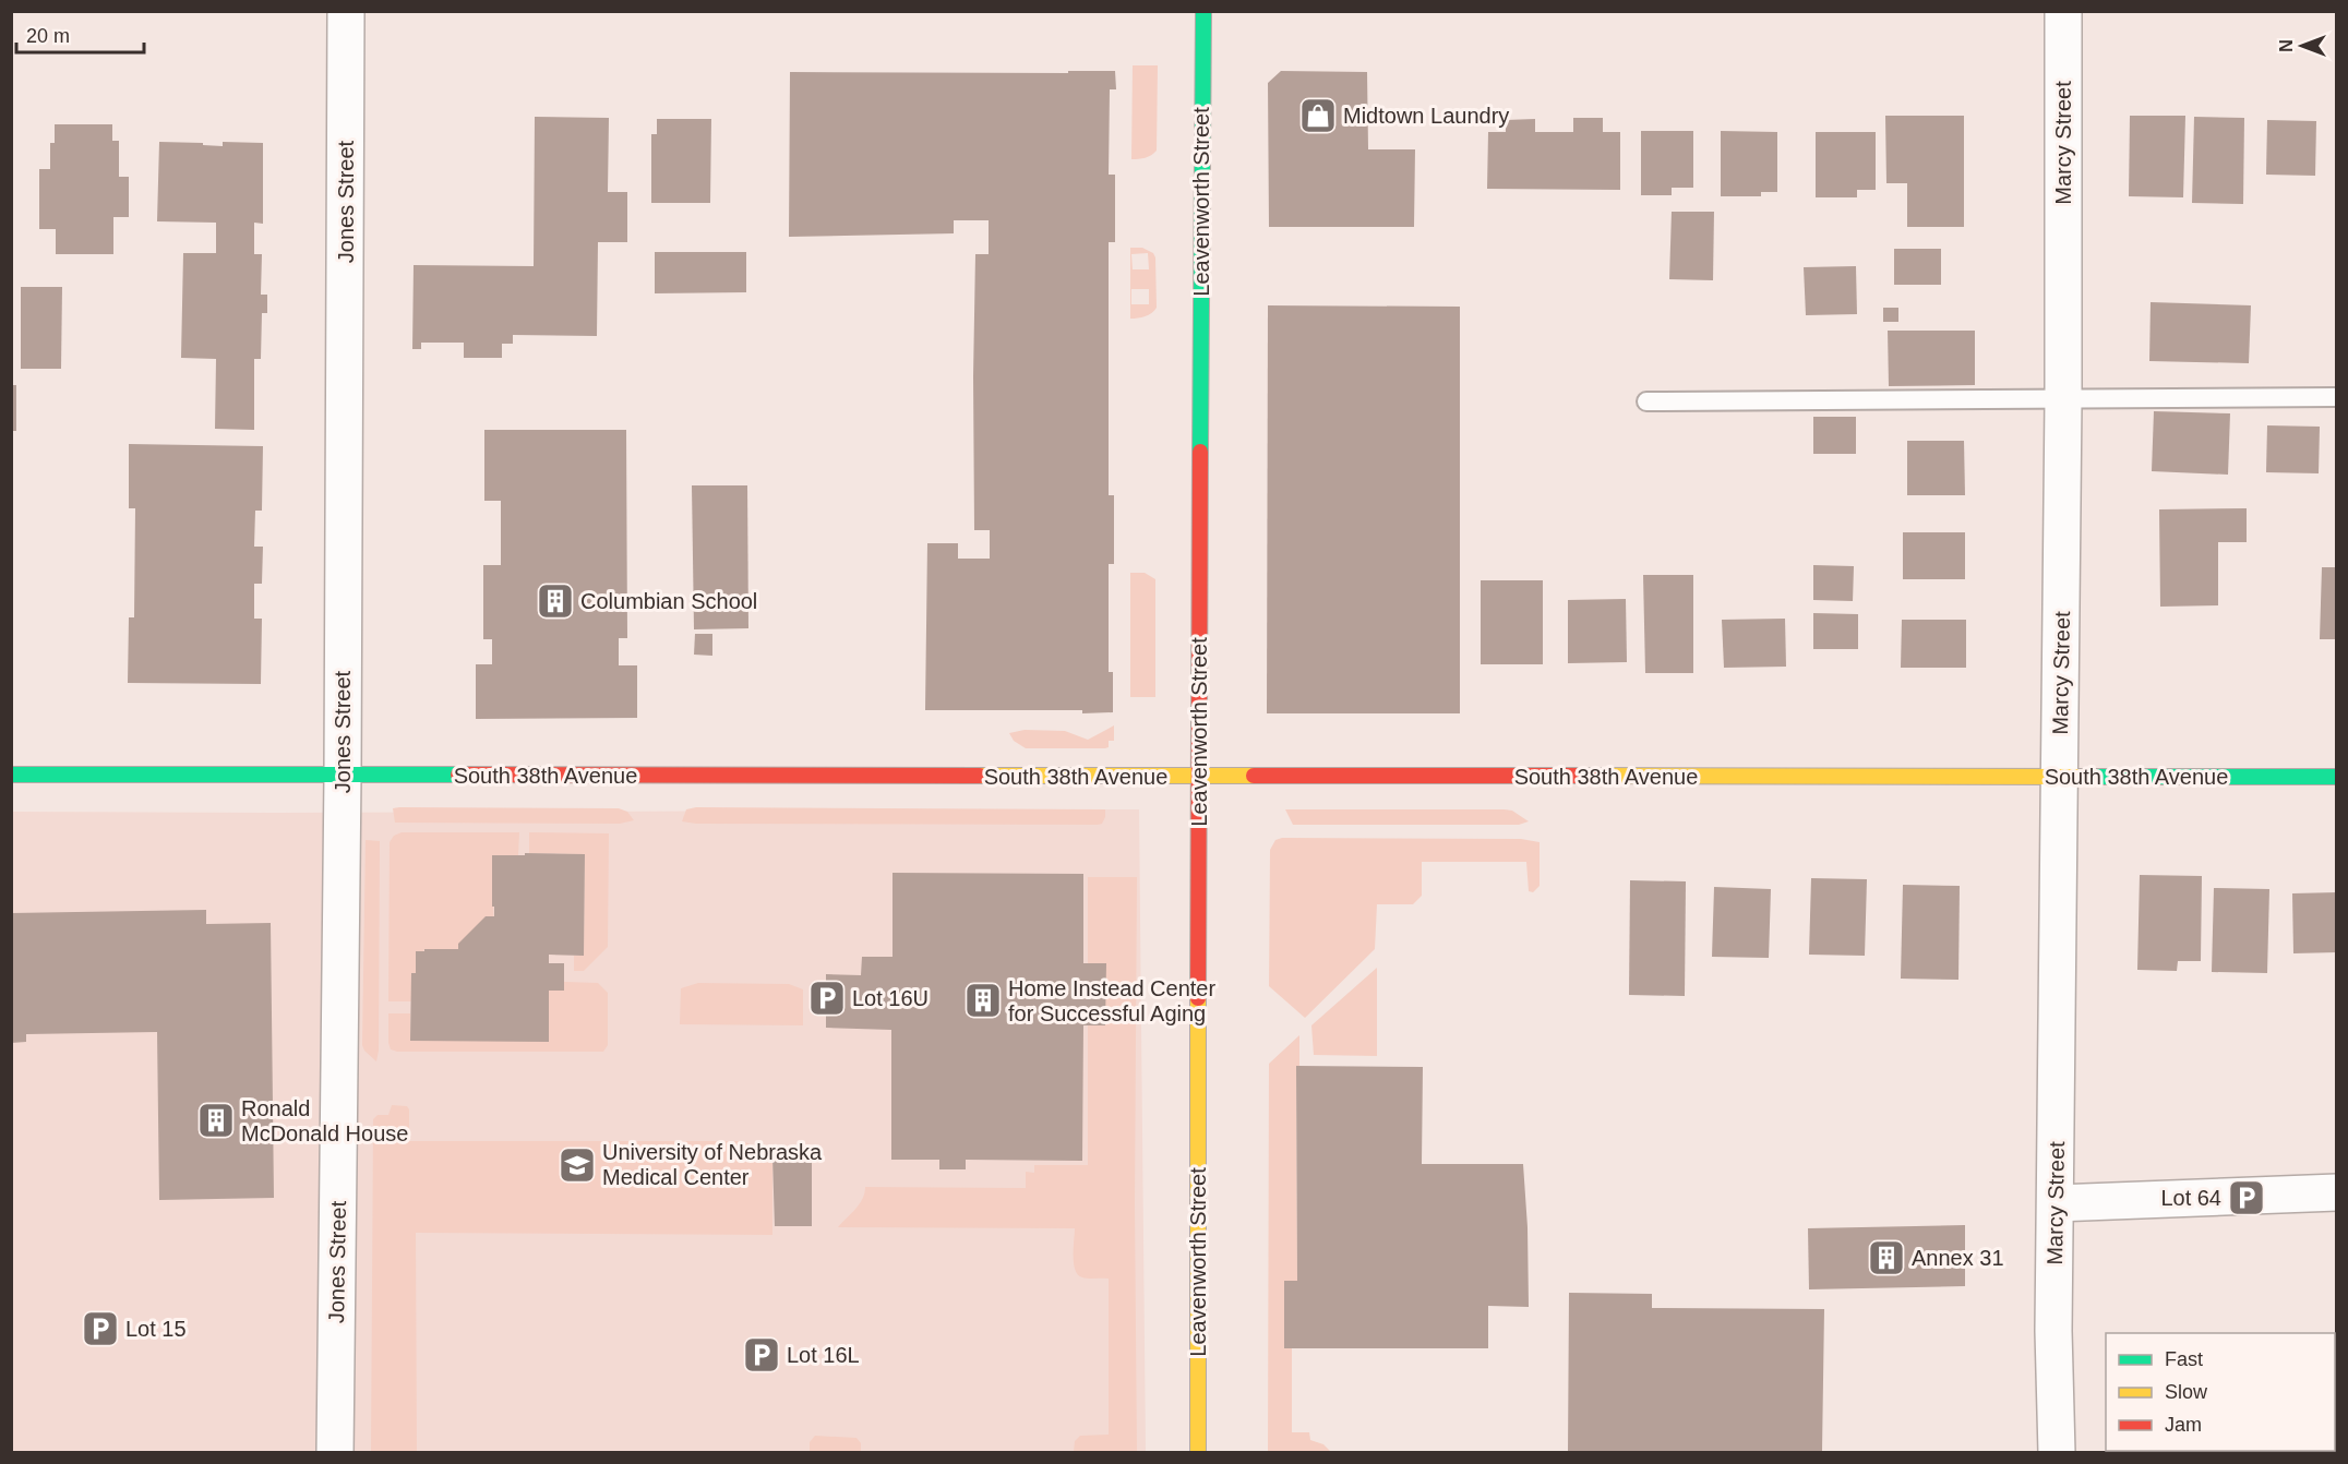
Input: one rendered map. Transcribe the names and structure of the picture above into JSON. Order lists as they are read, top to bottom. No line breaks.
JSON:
{"streets":{"street":["Marcy Street","Jones Street","Leavenworth Street","South 38th Avenue"]},"crossings":[["Marcy Street","South 38th Avenue"],["Jones Street","South 38th Avenue"],["Leavenworth Street","South 38th Avenue"]],"places":{"shop":["Midtown Laundry"],"building":["Columbian School","Home Instead Center for Successful Aging","Ronald McDonald House","Annex 31"],"parking":["Lot 16U","Lot 64","Lot 15","Lot 16L"],"school or university":["University of Nebraska Medical Center"]},"legend":["Fast","Slow","Jam"],"scale_bar":"20 m","north":"left"}
